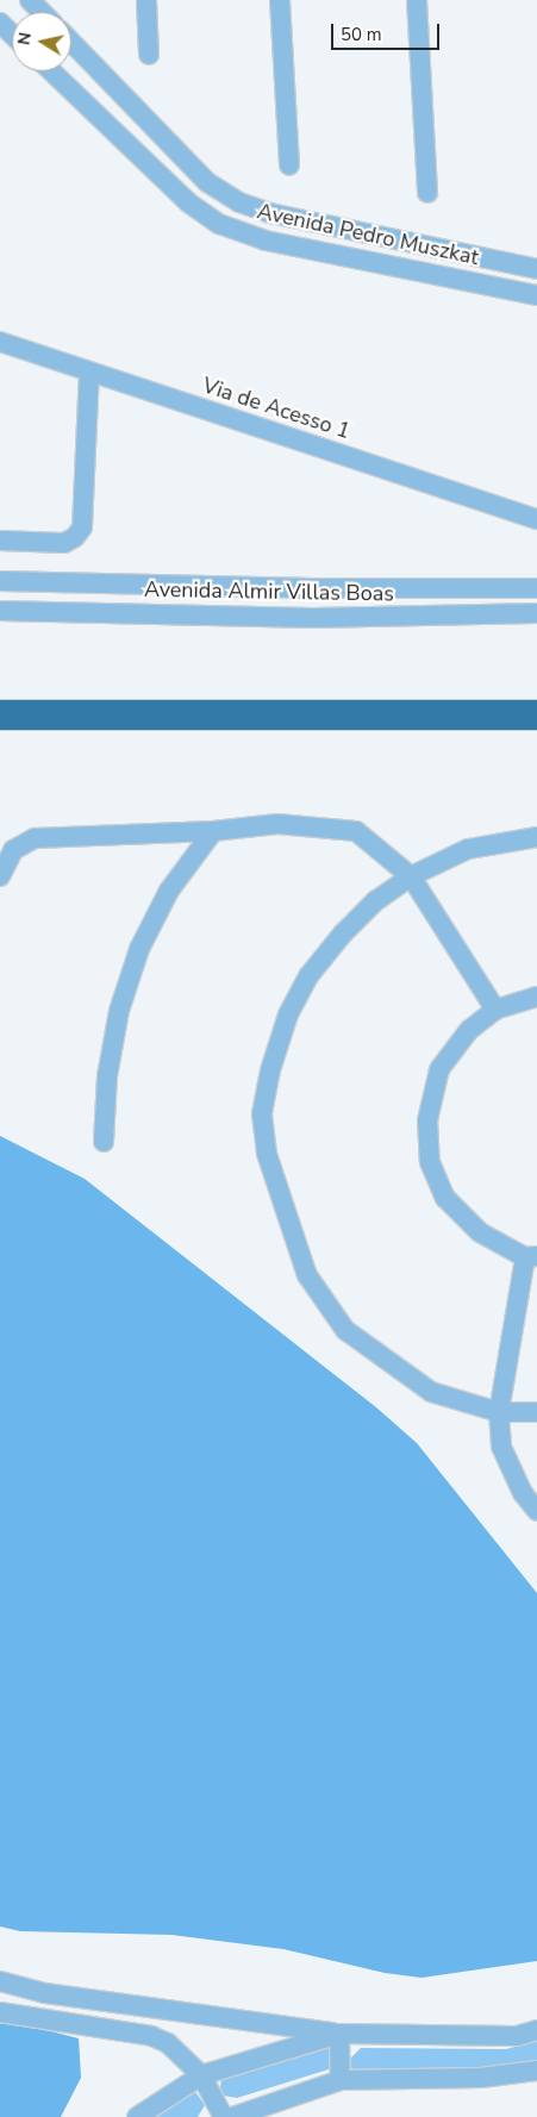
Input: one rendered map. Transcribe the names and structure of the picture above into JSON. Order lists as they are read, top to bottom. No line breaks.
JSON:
{"streets":{"street":["Avenida Pedro Muszkat","Via de Acesso 1","Avenida Almir Villas Boas"]},"scale_bar":"50 m","north":"left"}
